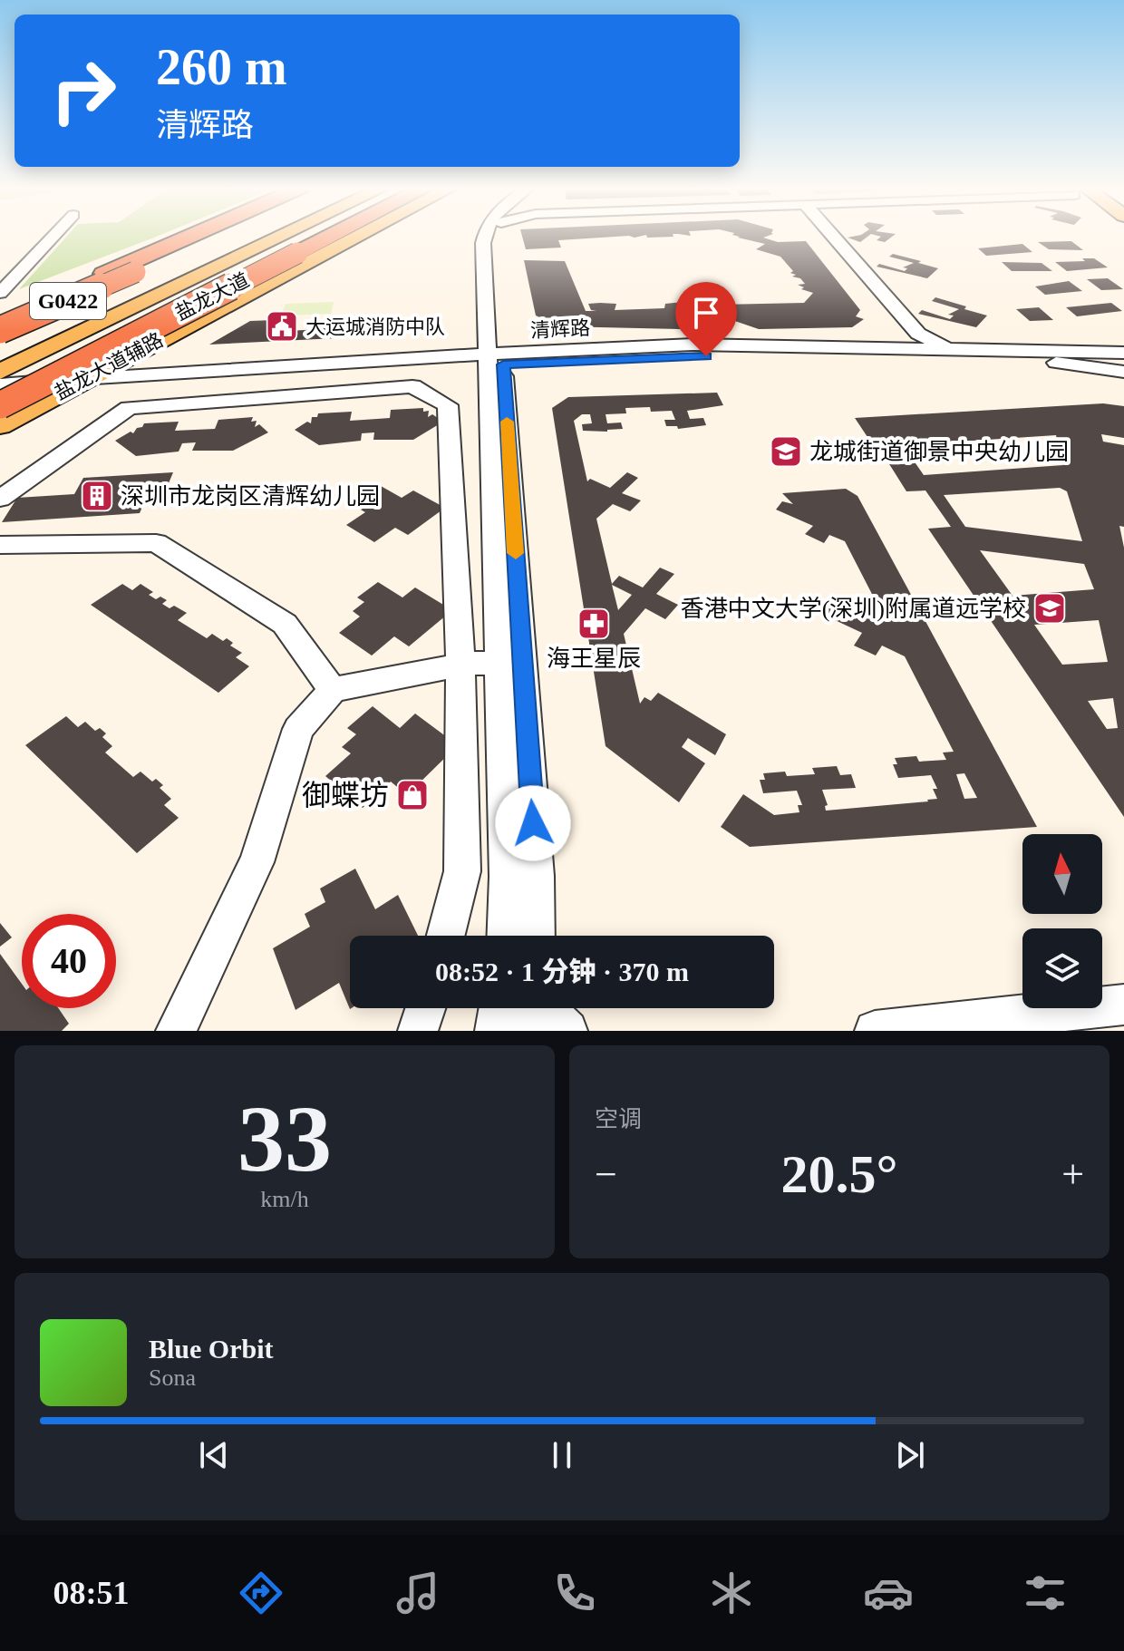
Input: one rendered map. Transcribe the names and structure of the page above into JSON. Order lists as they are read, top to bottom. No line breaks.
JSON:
{"streets":{"highway":["盐龙大道","G0422"],"main road":["盐龙大道辅路"],"street":["清辉路"]},"crossings":[["盐龙大道","清辉路"],["清辉路","盐龙大道辅路"]],"places":{"public building":["大运城消防中队"],"school or university":["龙城街道御景中央幼儿园","香港中文大学(深圳)附属道远学校"],"building":["深圳市龙岗区清辉幼儿园"],"pharmacy":["海王星辰"],"shop":["御蝶坊"]},"north":"top","page":{"turn":["260 m","清辉路"],"limit":"40","trip":"08:52 · 1 分钟 · 370 m","tile":[["33","km/h"],"空调"],"heat":["−","20.5°","+"],"song":["Blue Orbit","Sona"],"tabs":"08:51"}}
